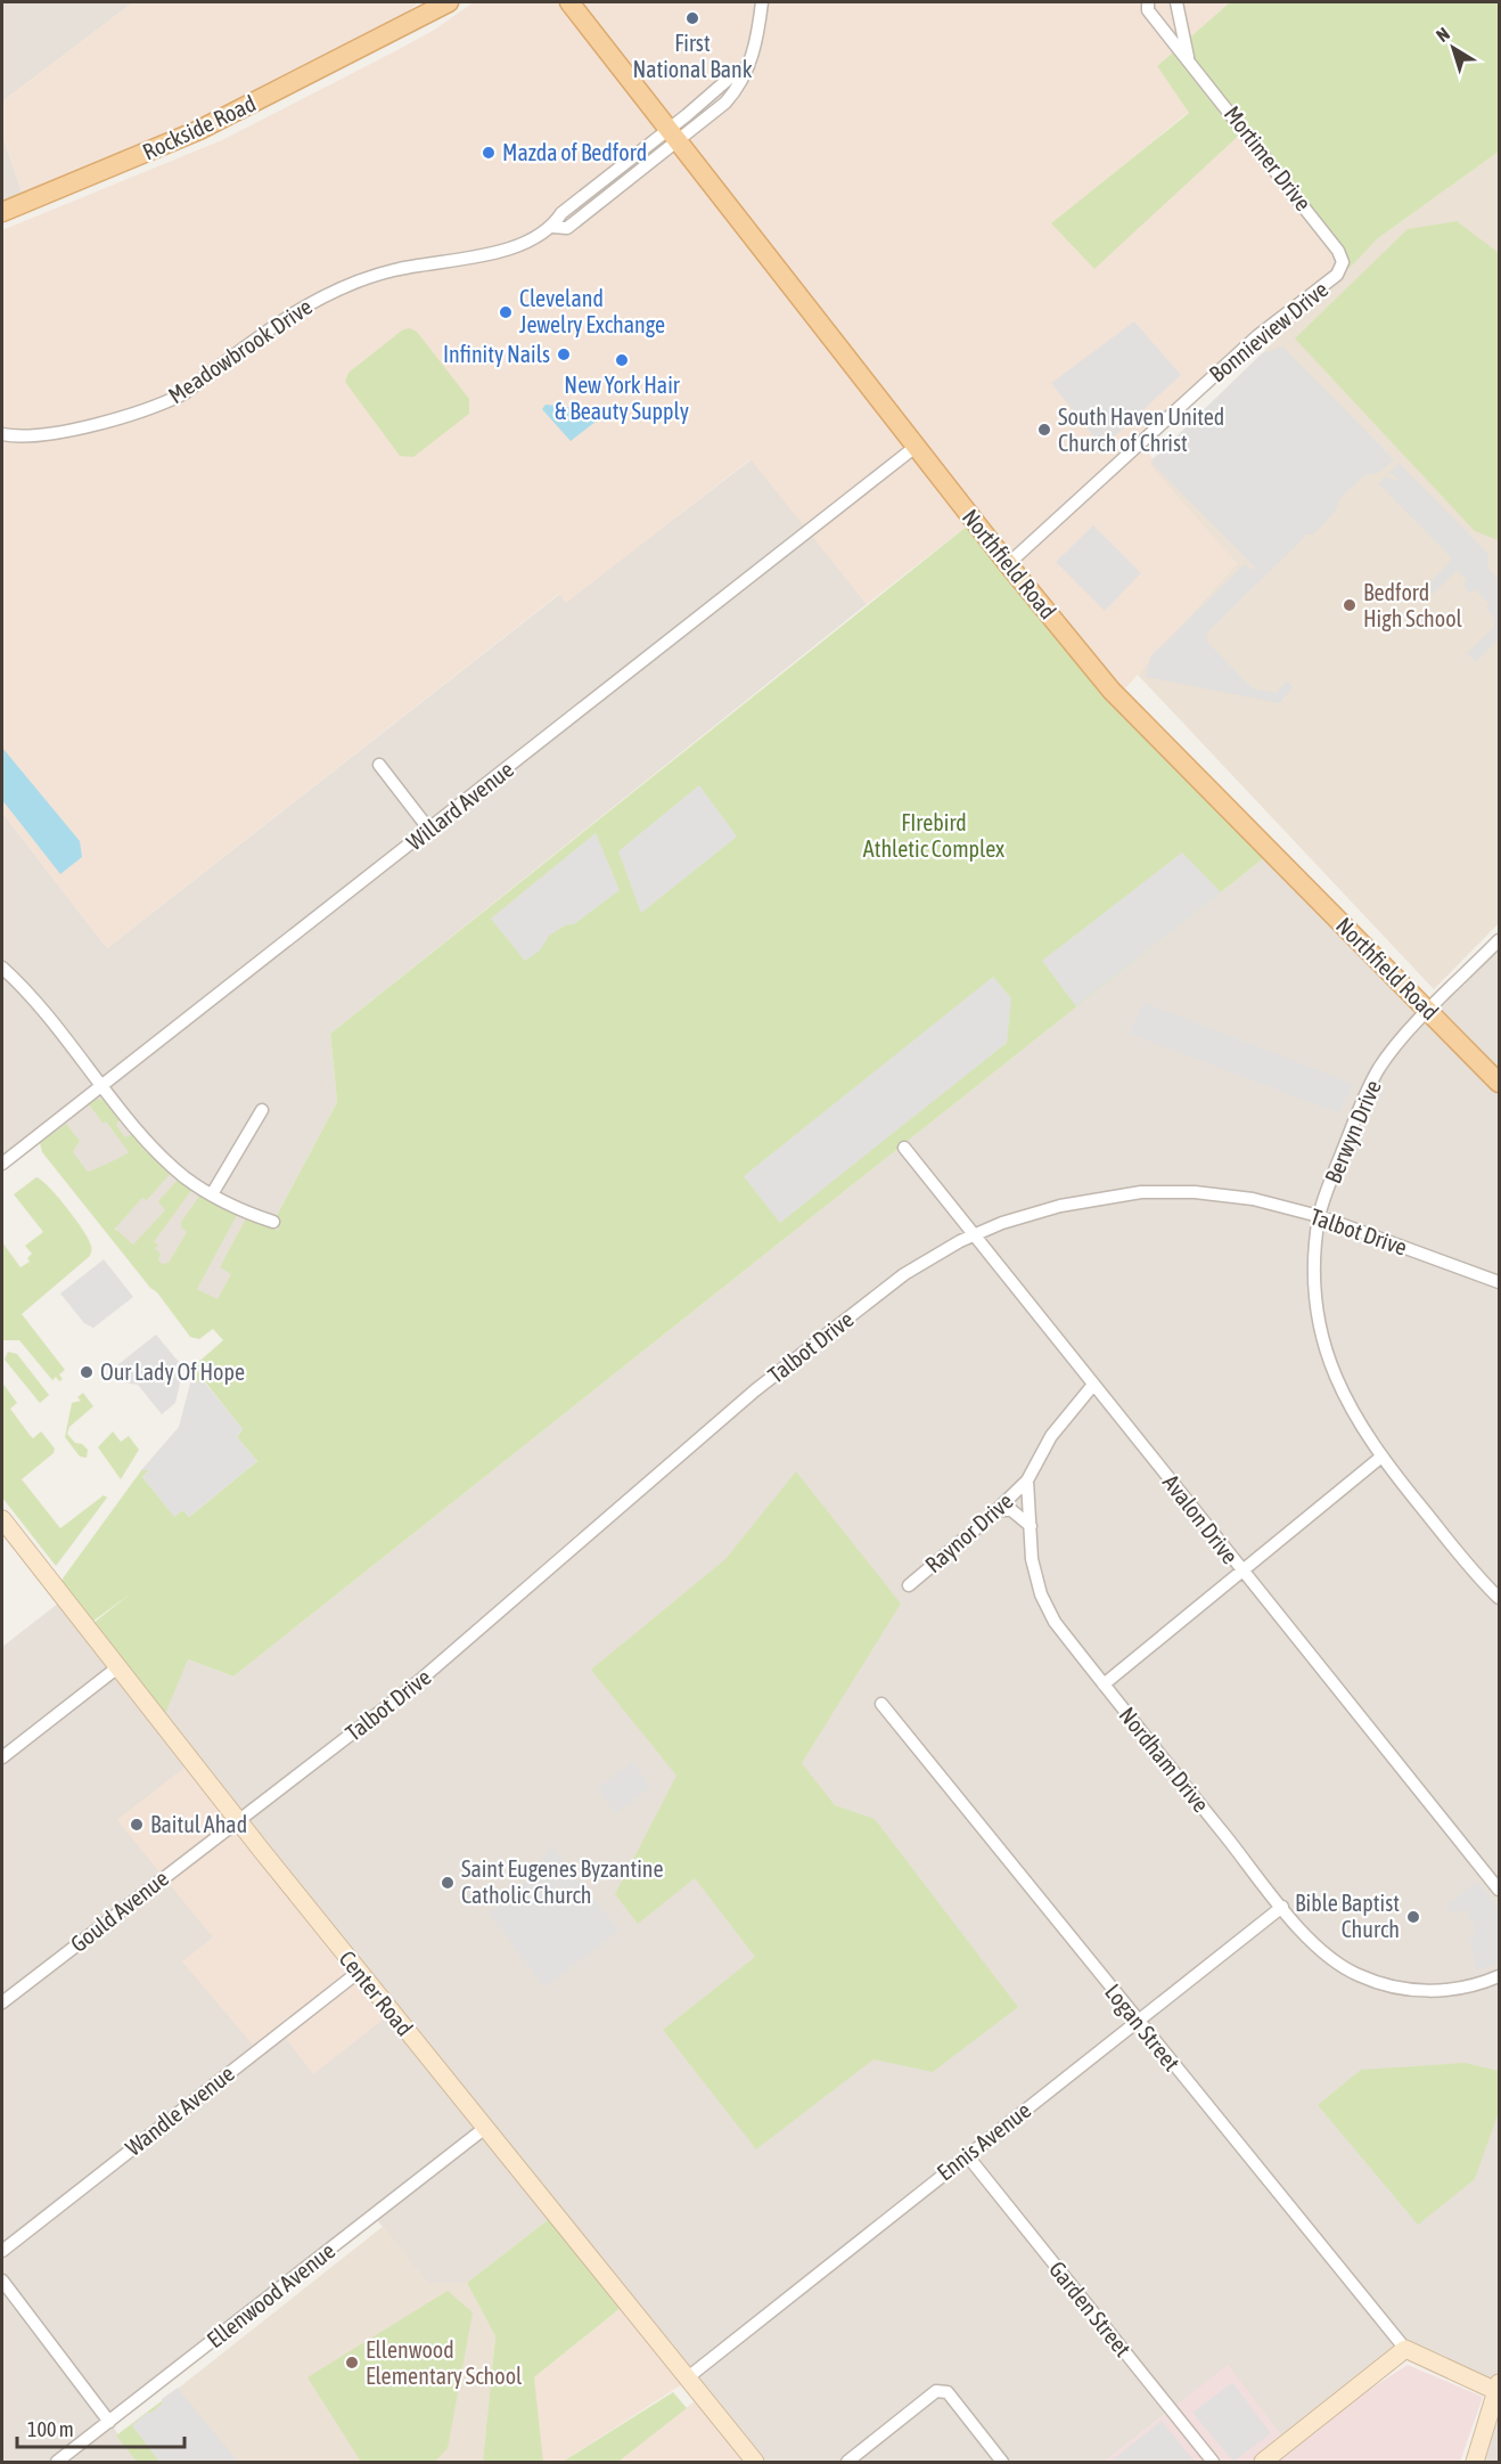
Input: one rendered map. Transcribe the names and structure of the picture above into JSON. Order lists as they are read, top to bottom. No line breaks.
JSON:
{"streets":{"main road":["Rockside Road","Northfield Road","Center Road"],"street":["Mortimer Drive","Bonnieview Drive","Meadowbrook Drive","Willard Avenue","Berwyn Drive","Talbot Drive","Avalon Drive","Raynor Drive","Nordham Drive","Gould Avenue","Logan Street","Wandle Avenue","Ennis Avenue","Ellenwood Avenue","Garden Street"]},"crossings":[["Mortimer Drive","Bonnieview Drive"],["Bonnieview Drive","Northfield Road"],["Meadowbrook Drive","Northfield Road"],["Northfield Road","Willard Avenue"],["Northfield Road","Berwyn Drive"],["Berwyn Drive","Talbot Drive"],["Talbot Drive","Avalon Drive"],["Talbot Drive","Gould Avenue"],["Talbot Drive","Center Road"],["Raynor Drive","Nordham Drive"],["Nordham Drive","Ennis Avenue"],["Gould Avenue","Center Road"],["Center Road","Wandle Avenue"],["Center Road","Ennis Avenue"],["Center Road","Ellenwood Avenue"],["Logan Street","Ennis Avenue"],["Ennis Avenue","Garden Street"]],"parks":["FIrebird Athletic Complex"],"places":["First National Bank","Mazda of Bedford","Cleveland Jewelry Exchange","Infinity Nails","New York Hair & Beauty Supply","South Haven United Church of Christ","Bedford High School","Our Lady Of Hope","Baitul Ahad","Saint Eugenes Byzantine Catholic Church","Bible Baptist Church","Ellenwood Elementary School"],"scale_bar":"100 m","north":"top left"}
